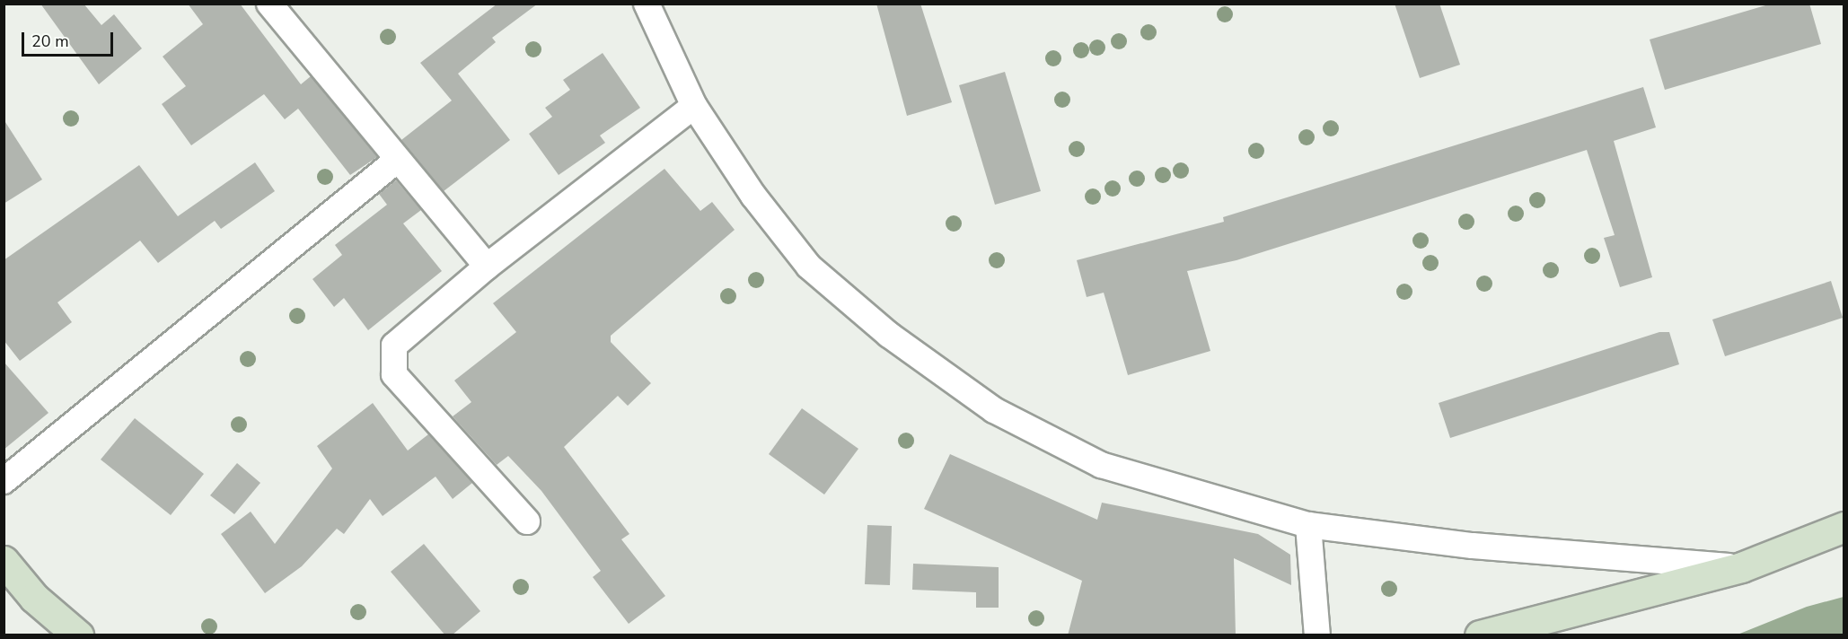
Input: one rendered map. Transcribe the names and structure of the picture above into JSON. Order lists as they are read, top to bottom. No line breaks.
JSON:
{"scale_bar":"20 m"}
